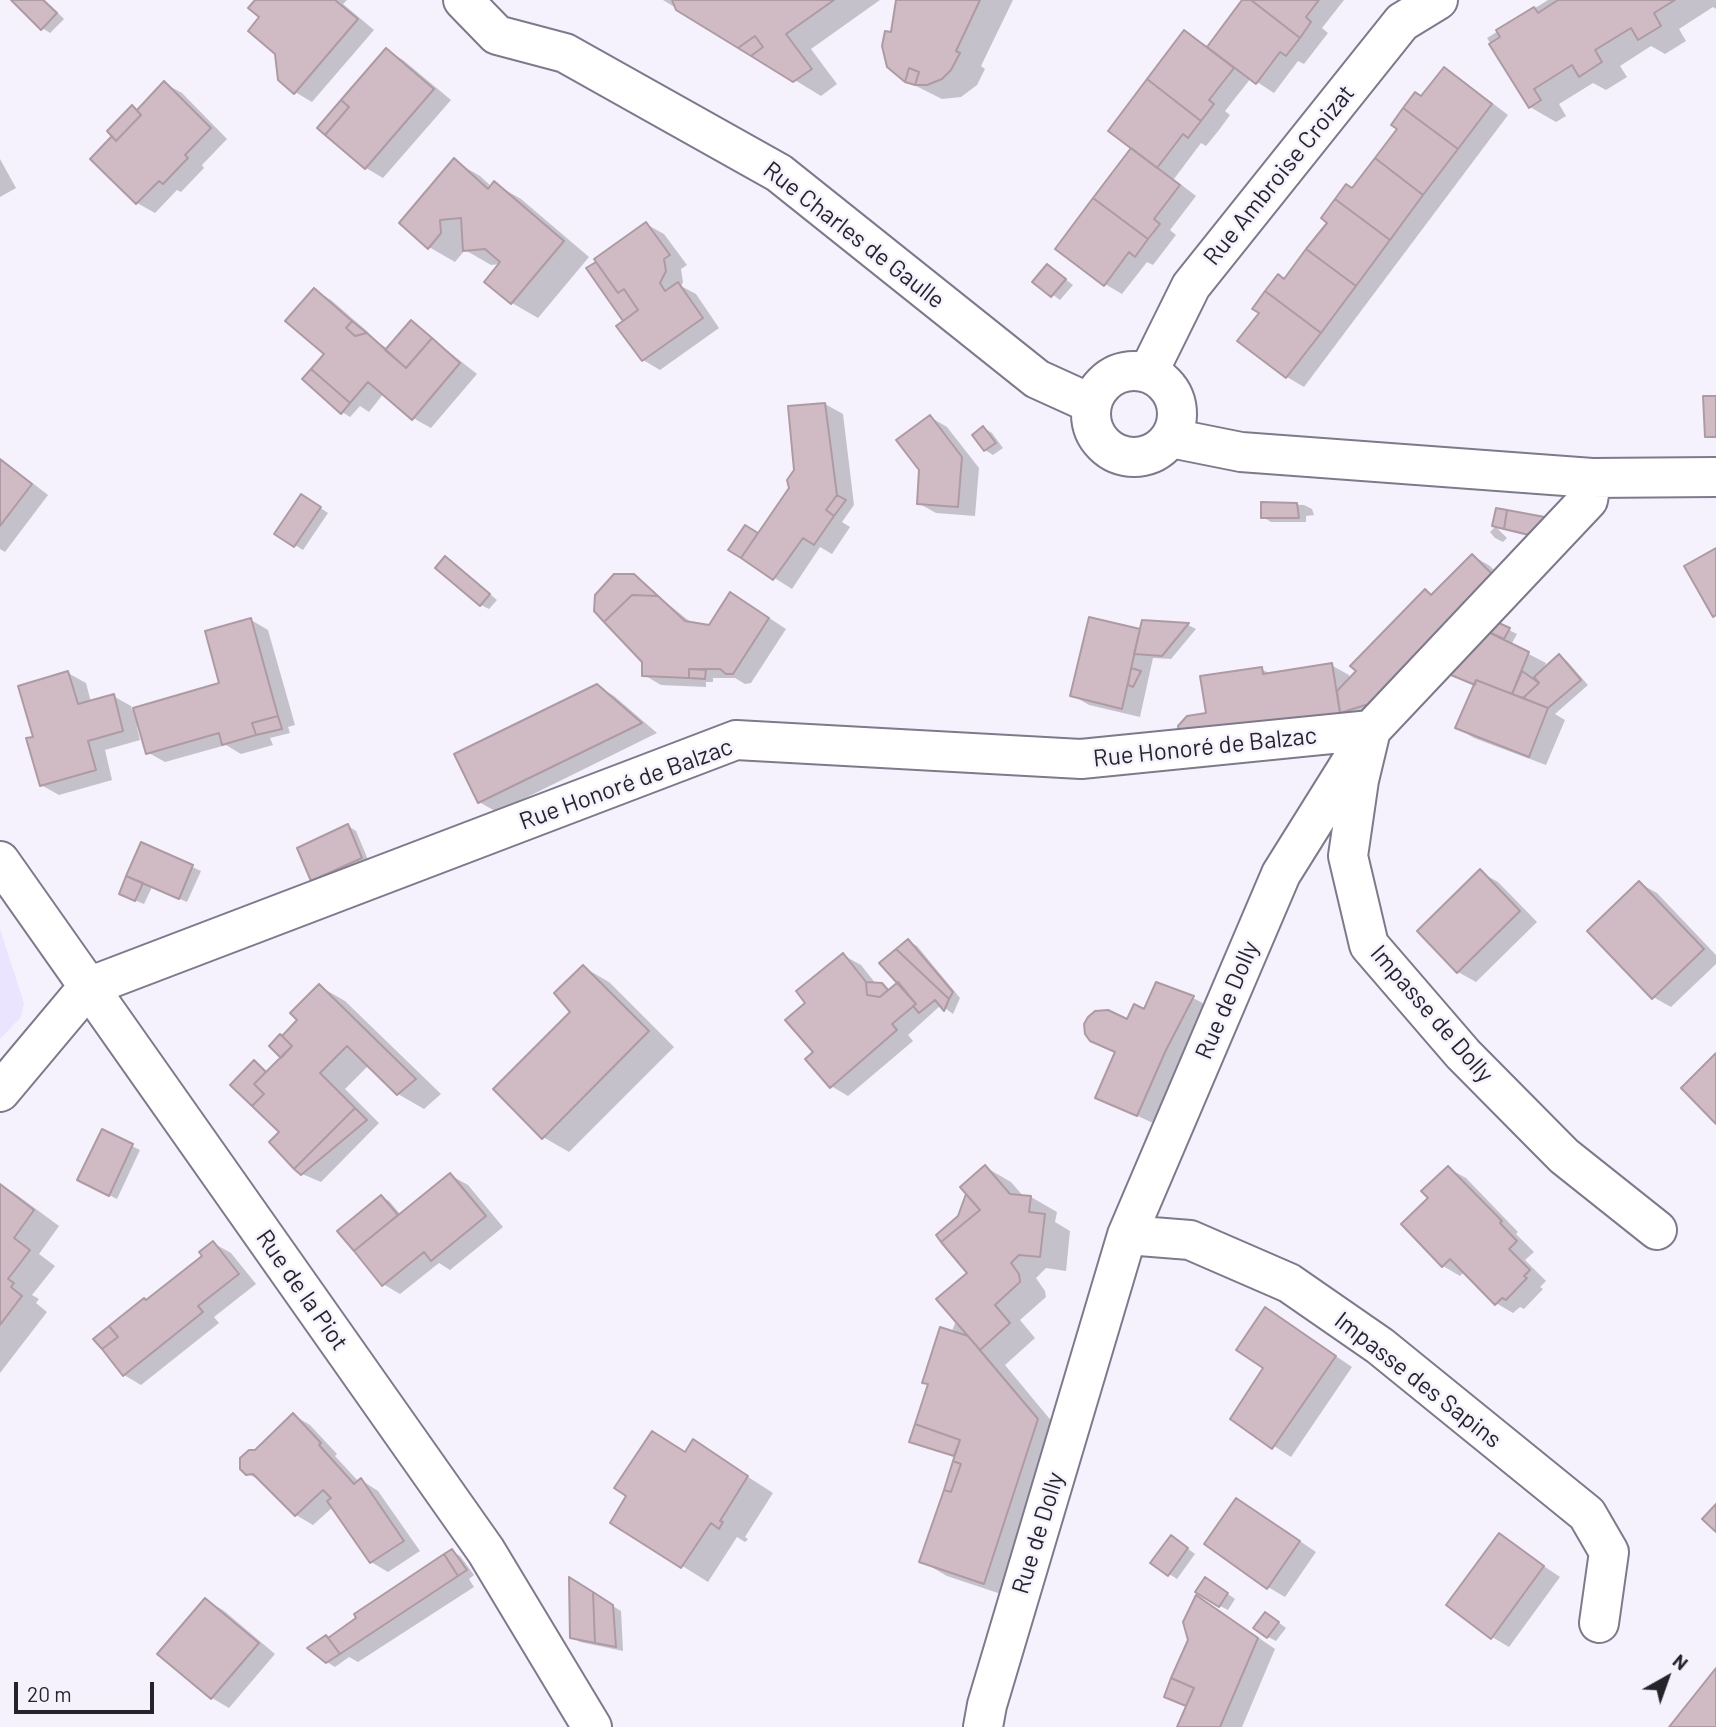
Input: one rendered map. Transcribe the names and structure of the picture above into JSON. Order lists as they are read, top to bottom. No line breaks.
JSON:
{"streets":{"street":["Rue Ambroise Croizat","Rue Charles de Gaulle","Rue Honoré de Balzac","Rue de Dolly","Impasse de Dolly","Rue de la Piot","Impasse des Sapins"]},"crossings":[["Rue Ambroise Croizat","Rue Charles de Gaulle"],["Rue Honoré de Balzac","Rue de Dolly"],["Rue Honoré de Balzac","Impasse de Dolly"],["Rue Honoré de Balzac","Rue de la Piot"],["Rue de Dolly","Impasse de Dolly"],["Rue de Dolly","Impasse des Sapins"]],"scale_bar":"20 m","north":"top right"}
